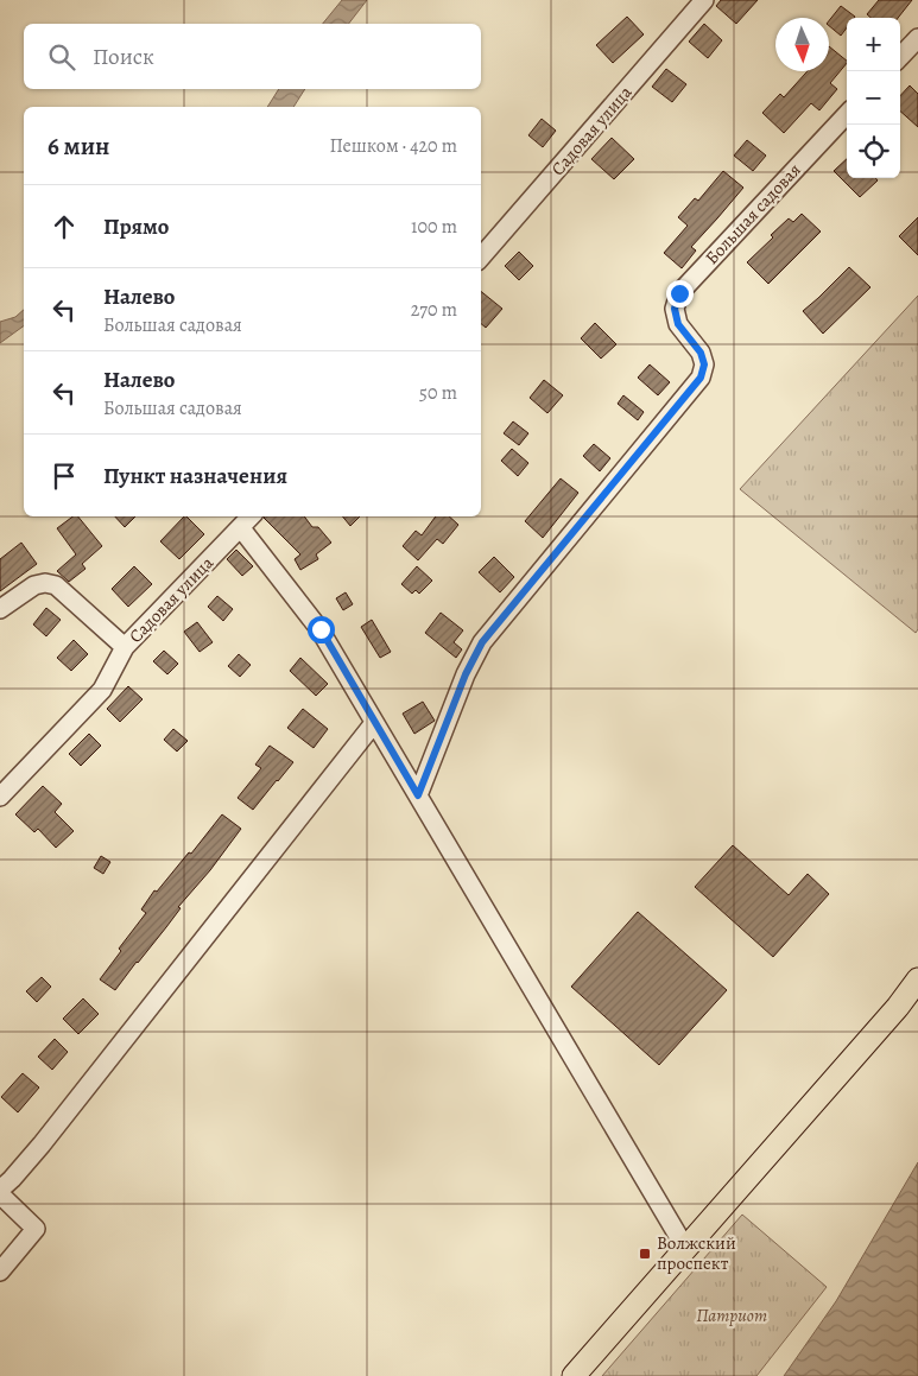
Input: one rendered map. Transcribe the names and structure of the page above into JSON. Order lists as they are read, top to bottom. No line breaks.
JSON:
{"streets":{"street":["Садовая улица","Большая садовая"]},"parks":["Патриот"],"places":{"transit":["Волжский проспект"]},"north":"bottom","page":{"map_buttons":["+","−"],"search":"Поиск","heading":["6 мин","Пешком · 420 m"],"list":[["Прямо","100 m"],["Налево","Большая садовая","270 m"],["Налево","Большая садовая","50 m"],"Пункт назначения"]}}
